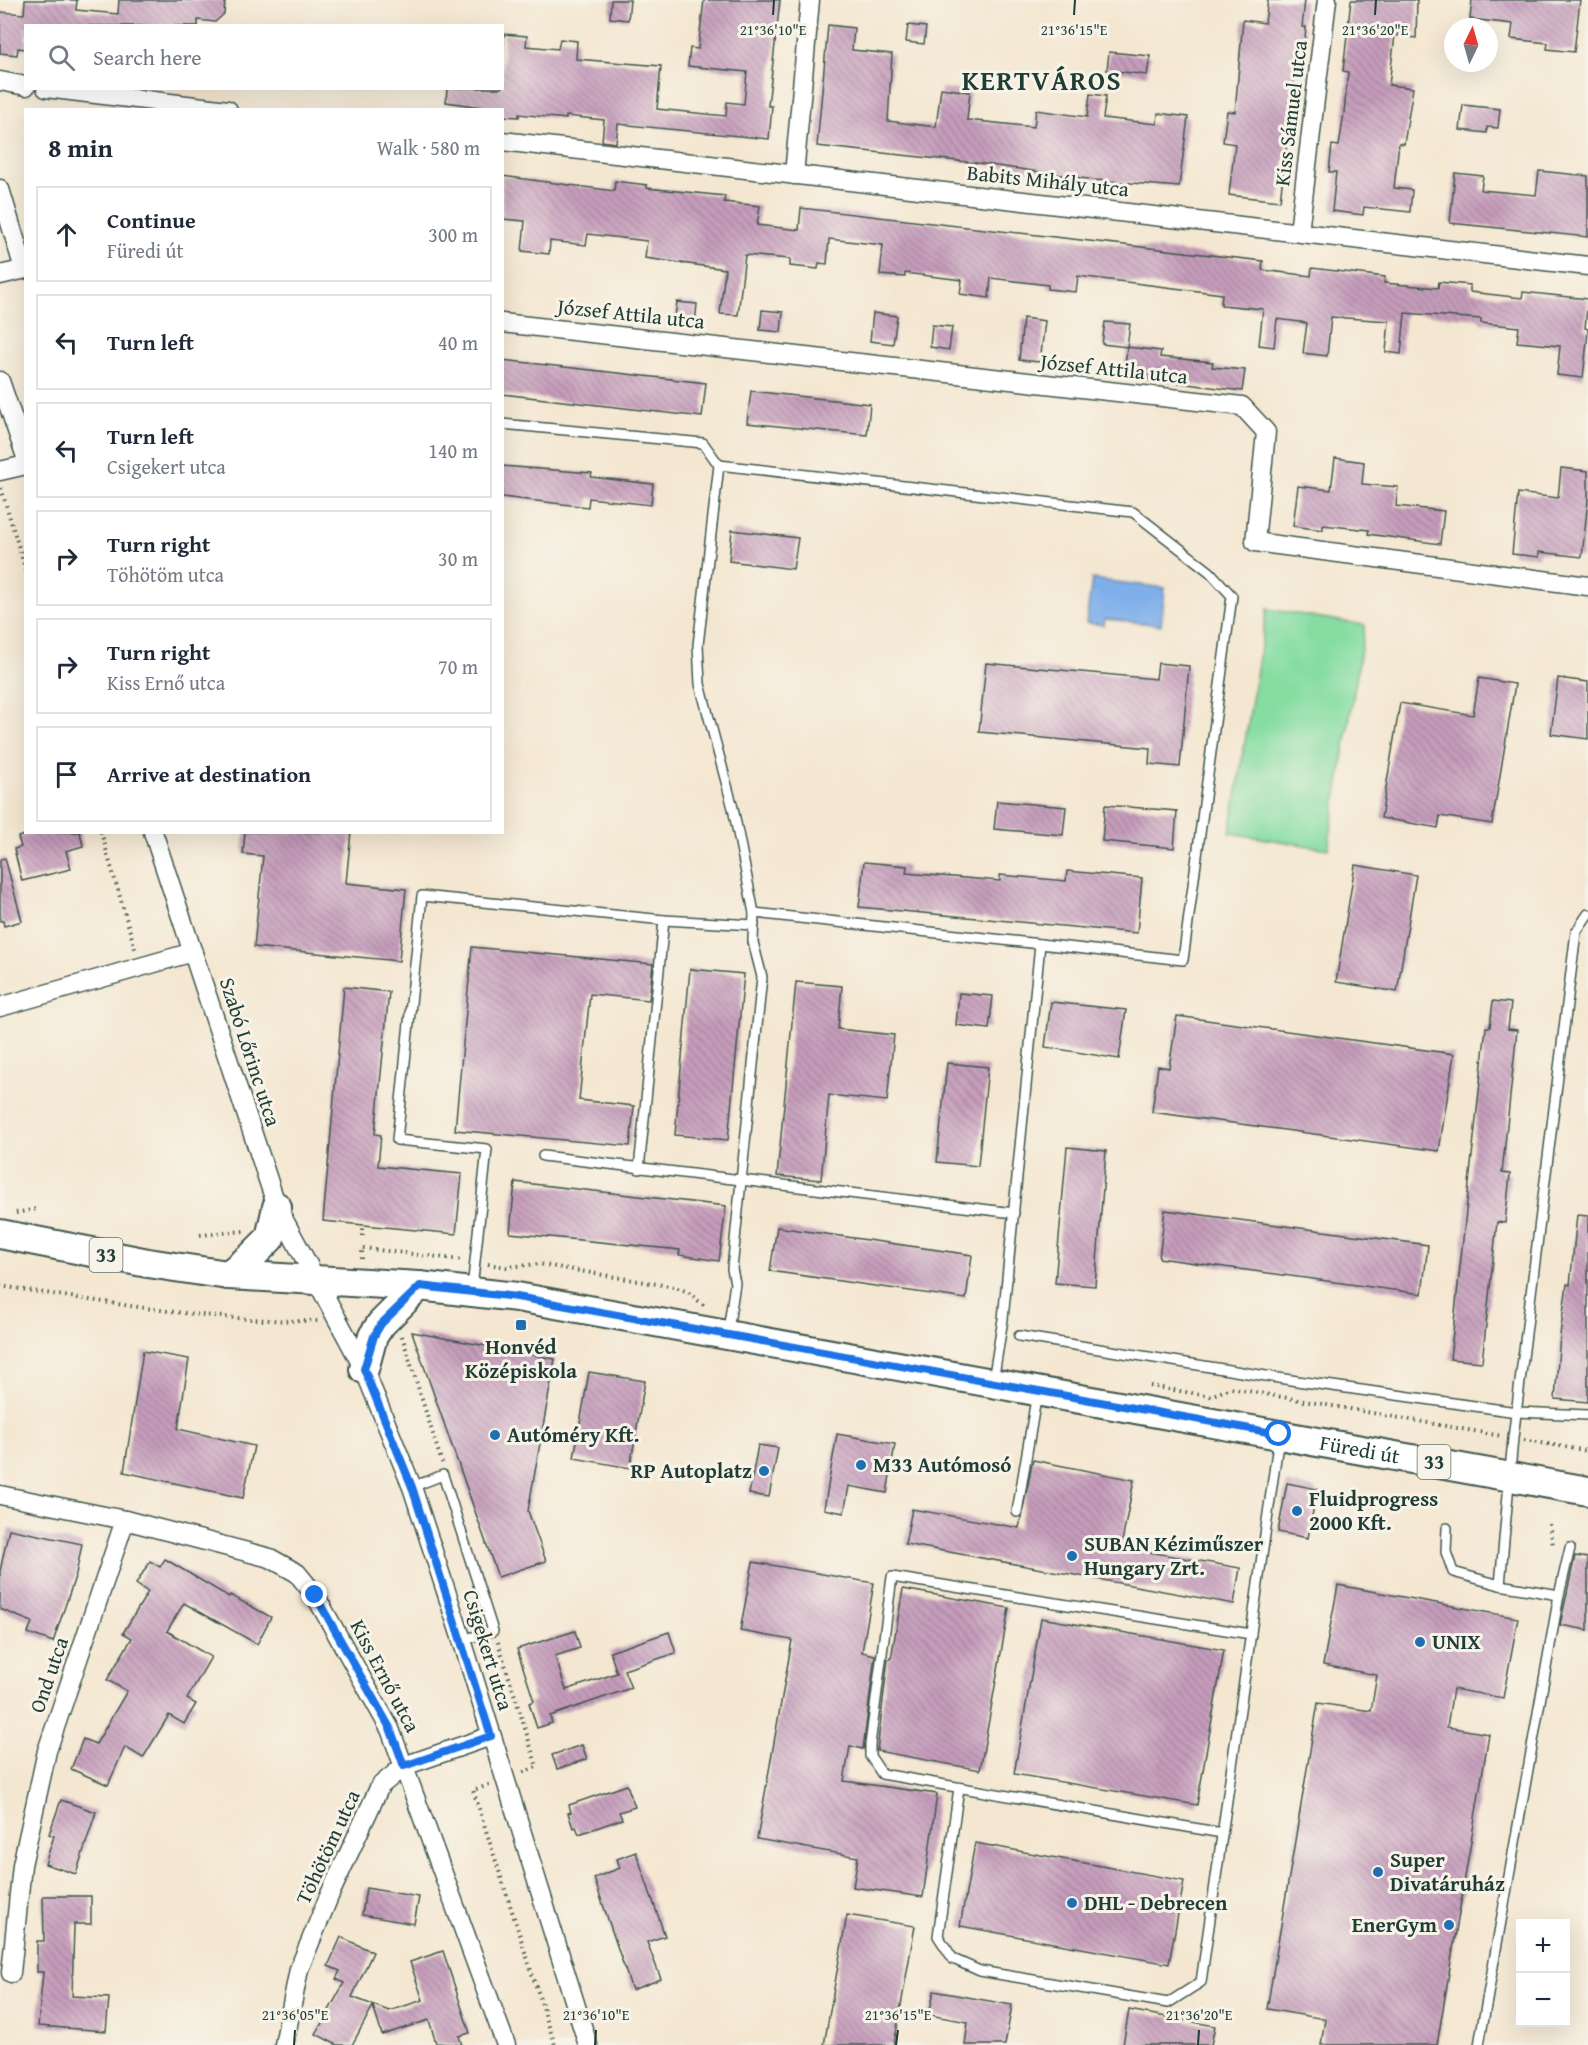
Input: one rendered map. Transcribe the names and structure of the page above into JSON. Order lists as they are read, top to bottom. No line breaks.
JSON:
{"streets":{"main road":["33","Füredi út"],"street":["Kiss Sámuel utca","Babits Mihály utca","József Attila utca","Szabó Lőrinc utca","Csigekert utca","Ond utca","Kiss Ernő utca","Töhötöm utca"]},"crossings":[["Kiss Sámuel utca","Babits Mihály utca"],["Szabó Lőrinc utca","33"],["Szabó Lőrinc utca","Füredi út"],["Szabó Lőrinc utca","Csigekert utca"],["33","Füredi út"],["33","Csigekert utca"],["Füredi út","Csigekert utca"],["Csigekert utca","Töhötöm utca"],["Ond utca","Kiss Ernő utca"],["Kiss Ernő utca","Töhötöm utca"]],"districts":["KERTVÁROS"],"places":{"transit":["Honvéd Középiskola"],"other":["Autóméry Kft.","M33 Autómosó","RP Autoplatz","Fluidprogress 2000 Kft.","SUBAN Kéziműszer Hungary Zrt.","UNIX","Super Divatáruház","DHL - Debrecen","EnerGym"]},"north":"top","page":{"search":"Search here","heading":["8 min","Walk · 580 m"],"list":[["Continue","Füredi út","300 m"],["Turn left","40 m"],["Turn left","Csigekert utca","140 m"],["Turn right","Töhötöm utca","30 m"],["Turn right","Kiss Ernő utca","70 m"],"Arrive at destination"],"map_buttons":["+","−"]},"coordinates":["21°36'10\"E","21°36'15\"E","21°36'20\"E","21°36'05\"E"]}
